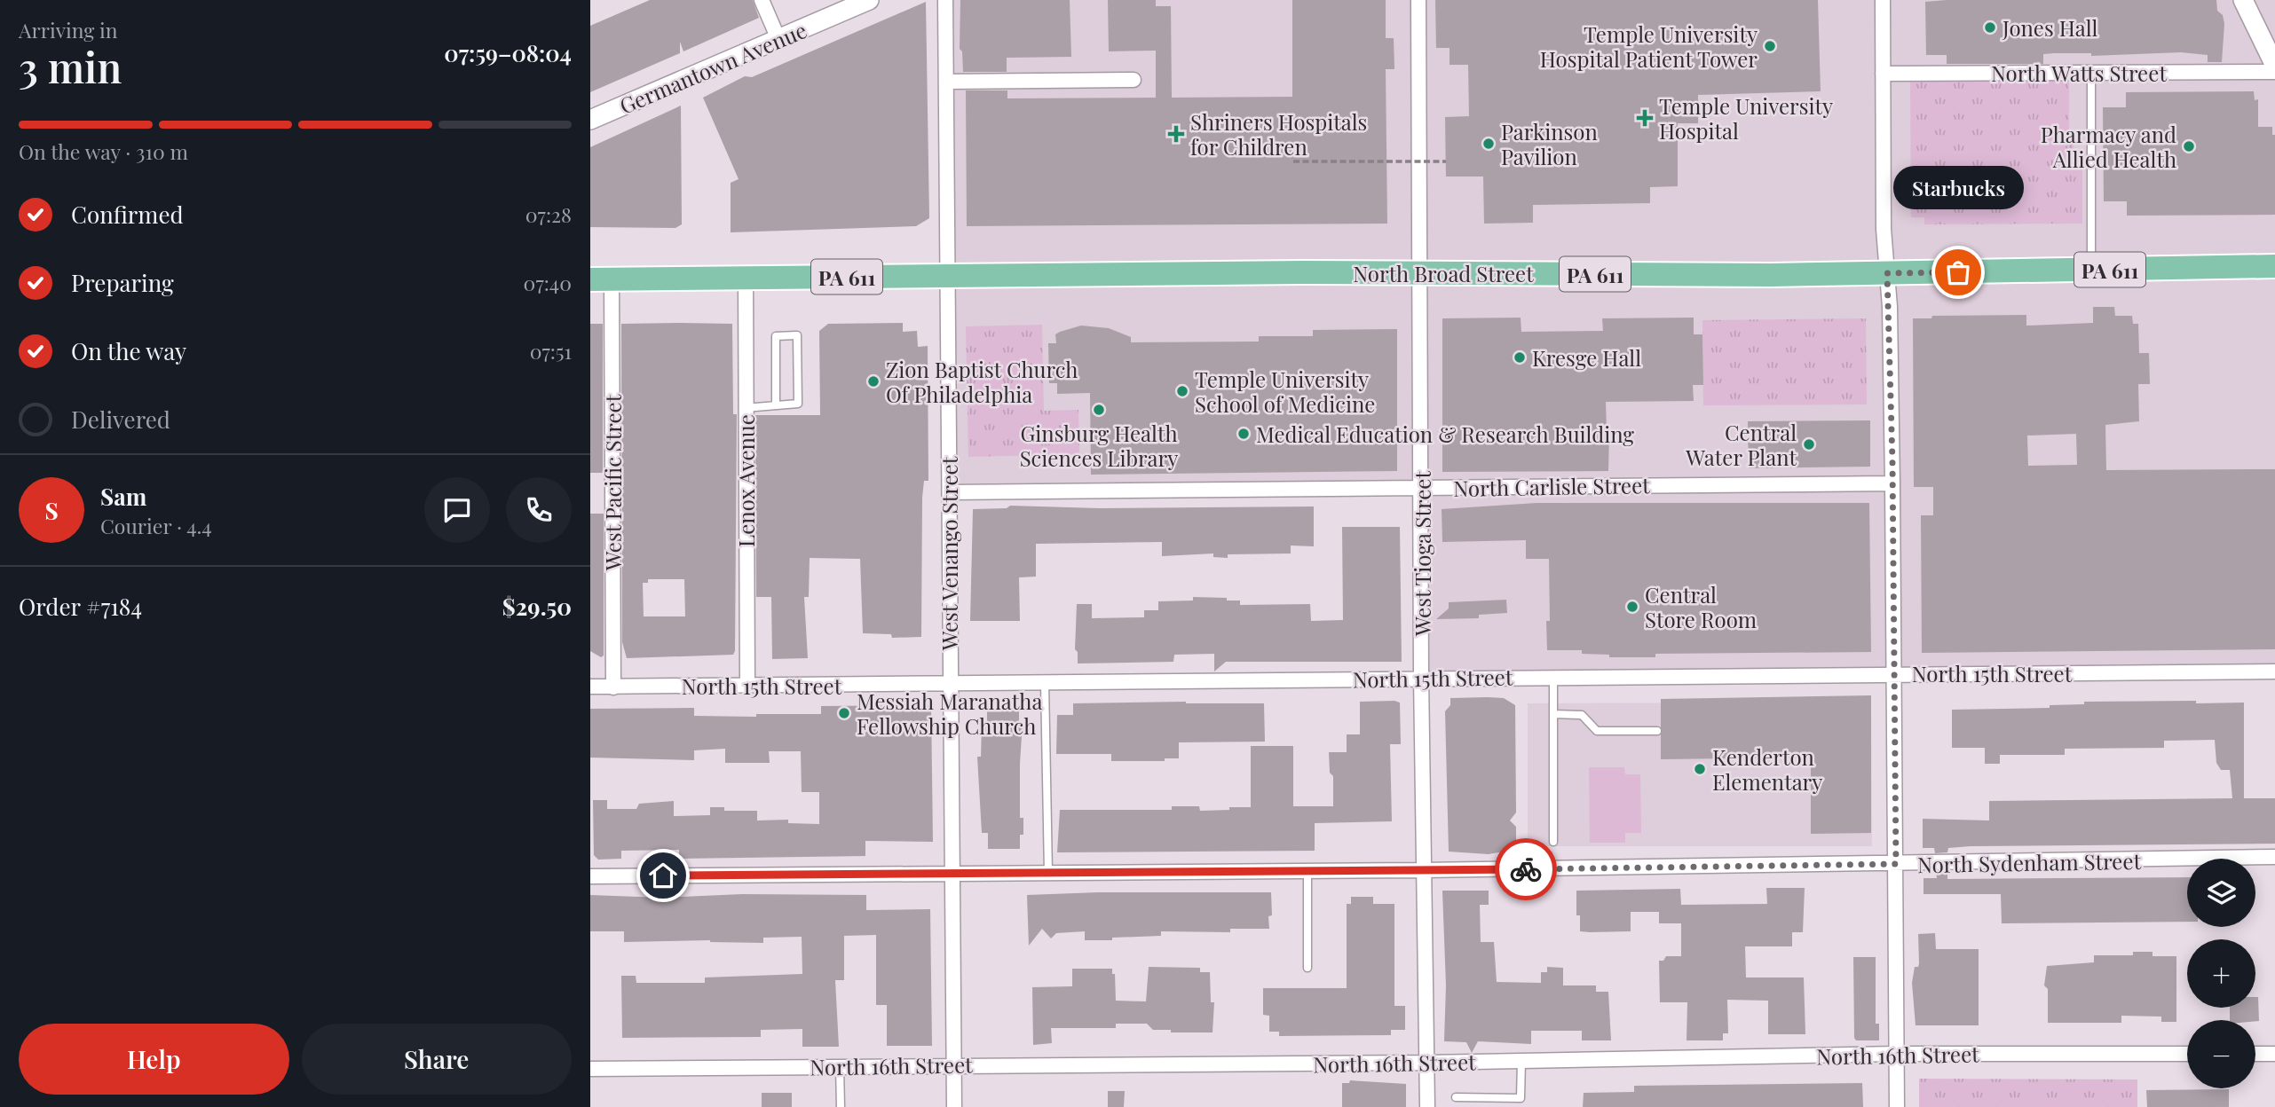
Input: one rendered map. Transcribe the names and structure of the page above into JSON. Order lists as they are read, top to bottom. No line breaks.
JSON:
{"streets":{"main road":["PA 611","North Broad Street"],"street":["Germantown Avenue","North Watts Street","Lenox Avenue","West Pacific Street","North Carlisle Street","West Venango Street","West Tioga Street","North 15th Street","North Sydenham Street","North 16th Street"]},"crossings":[["North Broad Street","Lenox Avenue"],["North Broad Street","West Pacific Street"],["North Broad Street","West Venango Street"],["North Broad Street","West Tioga Street"],["Lenox Avenue","North 15th Street"],["West Pacific Street","North 15th Street"],["North Carlisle Street","West Venango Street"],["North Carlisle Street","West Tioga Street"],["West Venango Street","North 15th Street"],["West Venango Street","North Sydenham Street"],["West Venango Street","North 16th Street"],["West Tioga Street","North 15th Street"],["West Tioga Street","North Sydenham Street"],["West Tioga Street","North 16th Street"]],"places":{"other":["Jones Hall","Temple University Hospital Patient Tower","Parkinson Pavilion","Pharmacy and Allied Health","Starbucks","Kresge Hall","Zion Baptist Church Of Philadelphia","Temple University School of Medicine","Ginsburg Health Sciences Library","Medical Education & Research Building","Central Water Plant","Central Store Room","Messiah Maranatha Fellowship Church","Kenderton Elementary"],"health":["Temple University Hospital","Shriners Hospitals for Children"]},"page":{"heading":["3 min","Arriving in","07:59–08:04"],"panel":["Sam","Courier · 4.4","Order #7184","$29.50"],"bar":"On the way · 310 m","bubble":"Starbucks","list":[["Confirmed","07:28"],["Preparing","07:40"],["On the way","07:51"],"Delivered"],"round":"S","map_buttons":["+","−"],"buttons":["Help","Share"]}}
